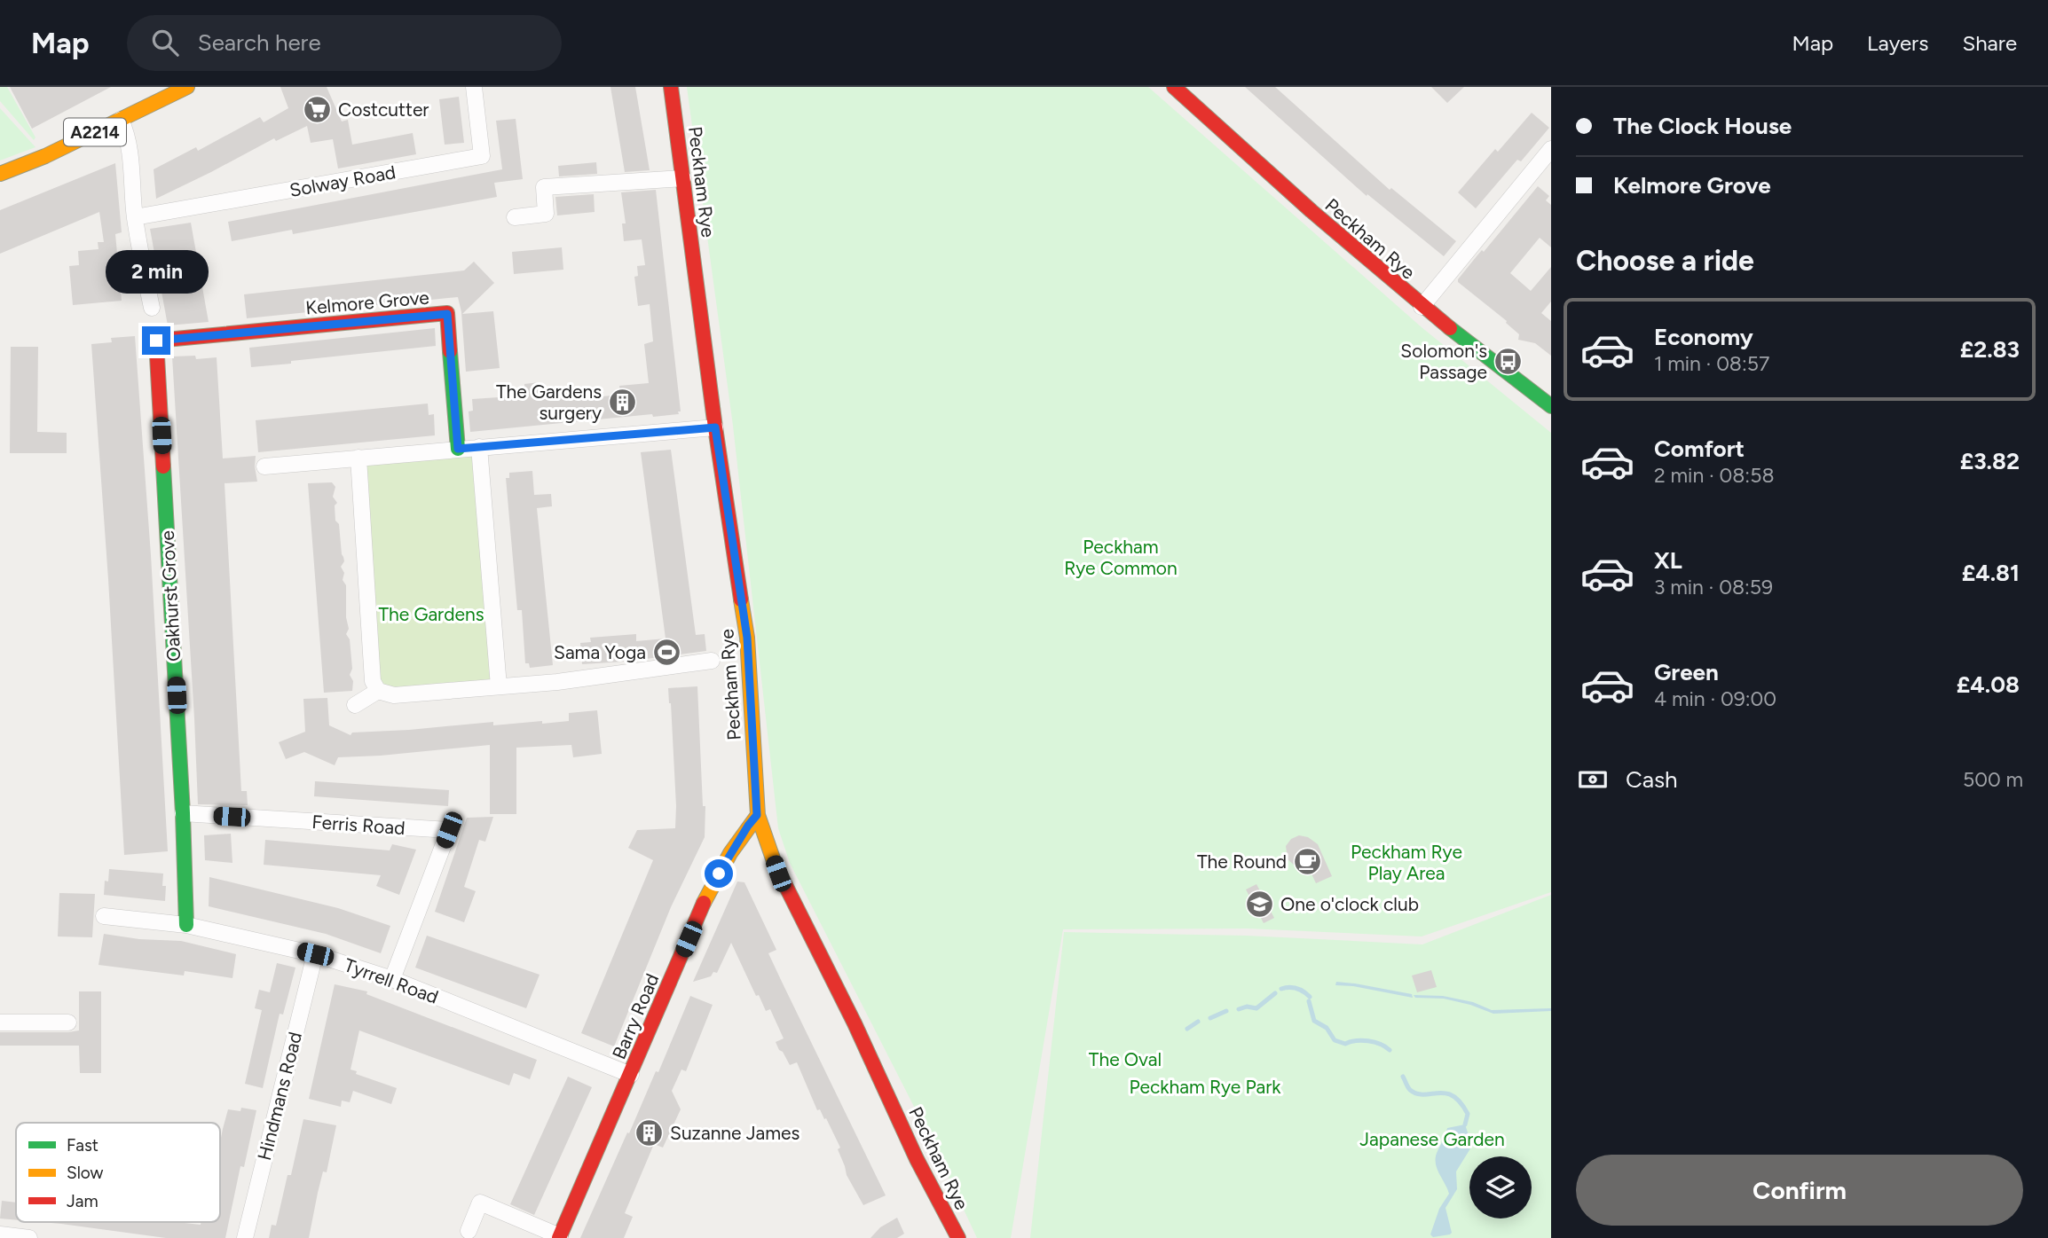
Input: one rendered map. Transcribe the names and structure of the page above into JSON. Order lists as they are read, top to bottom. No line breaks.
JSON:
{"streets":{"main road":["A2214","Peckham Rye","Kelmore Grove","Oakhurst Grove","Barry Road"],"street":["Solway Road","Ferris Road","Tyrrell Road","Hindmans Road"]},"crossings":[["Peckham Rye","Barry Road"],["Kelmore Grove","Oakhurst Grove"],["Oakhurst Grove","Ferris Road"],["Oakhurst Grove","Tyrrell Road"],["Ferris Road","Tyrrell Road"],["Tyrrell Road","Barry Road"],["Tyrrell Road","Hindmans Road"]],"parks":["Peckham Rye Common","The Gardens","Peckham Rye Play Area","The Oval","Peckham Rye Park","Japanese Garden"],"places":{"supermarket":["Costcutter"],"bus stop":["Solomon's Passage"],"building":["The Gardens surgery","Suzanne James"],"sports":["Sama Yoga"],"cafe":["The Round"],"school or university":["One o'clock club"]},"legend":["Fast","Slow","Jam"],"page":{"header":"Map","search":"Search here","nav":["Map","Layers","Share"],"banner":["The Clock House","Kelmore Grove"],"heading":"Choose a ride","bubble":"2 min","list":[{"name":"Economy","note":"1 min · 08:57","value":"£2.83"},{"name":"Comfort","note":"2 min · 08:58","value":"£3.82"},{"name":"XL","note":"3 min · 08:59","value":"£4.81"},{"name":"Green","note":"4 min · 09:00","value":"£4.08"}],"pay":["Cash","500 m"],"buttons":"Confirm"}}
